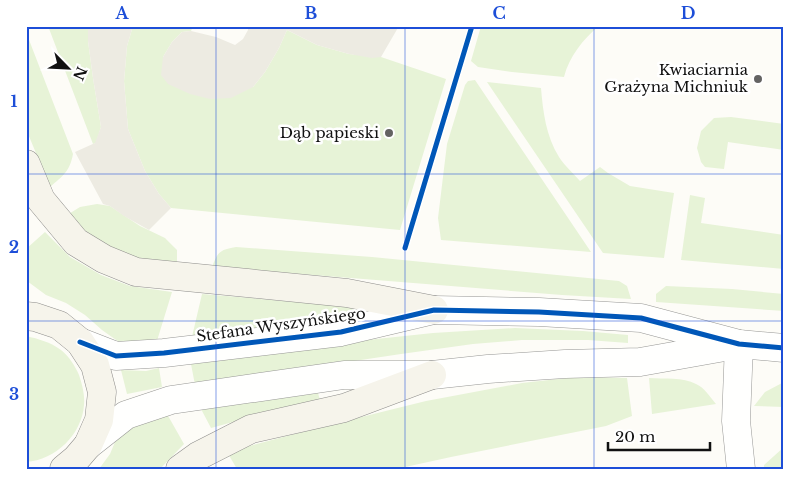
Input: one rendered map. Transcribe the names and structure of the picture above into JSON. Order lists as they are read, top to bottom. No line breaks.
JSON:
{"streets":{"street":["Stefana Wyszyńskiego"]},"places":["Kwiaciarnia Grażyna Michniuk","Dąb papieski"],"scale_bar":"20 m","north":"bottom right","grid":{"columns":["A","B","C","D"],"rows":["1","2","3"]}}
